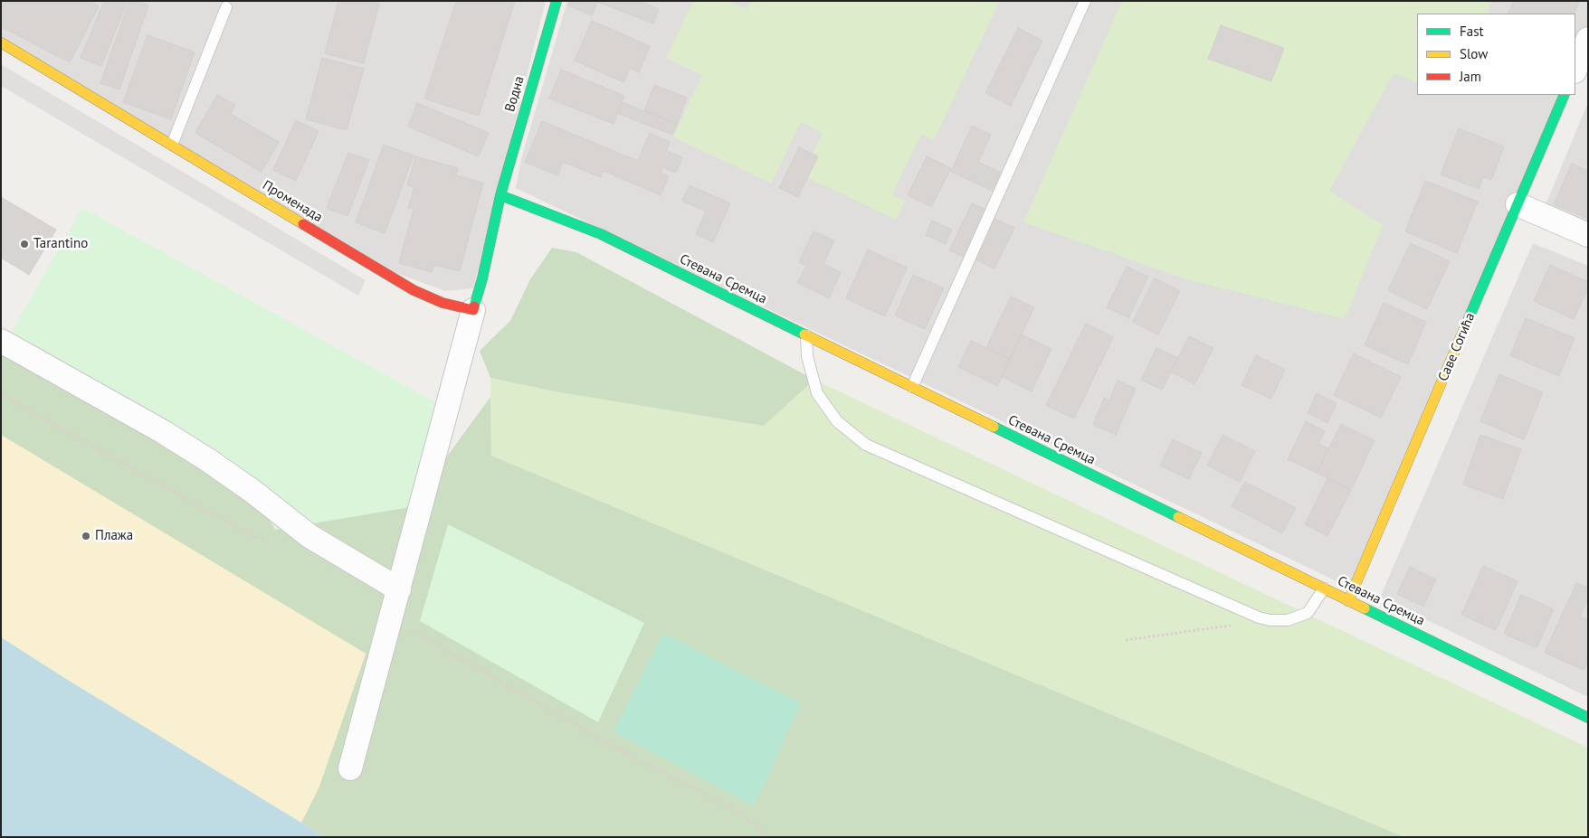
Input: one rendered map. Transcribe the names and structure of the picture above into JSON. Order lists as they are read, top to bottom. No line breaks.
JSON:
{"streets":{"street":["Водна","Променада","Стевана Сремца","Саве Согића"]},"crossings":[["Водна","Стевана Сремца"],["Стевана Сремца","Саве Согића"]],"places":["Tarantino","Плажа"],"legend":["Fast","Slow","Jam"]}
